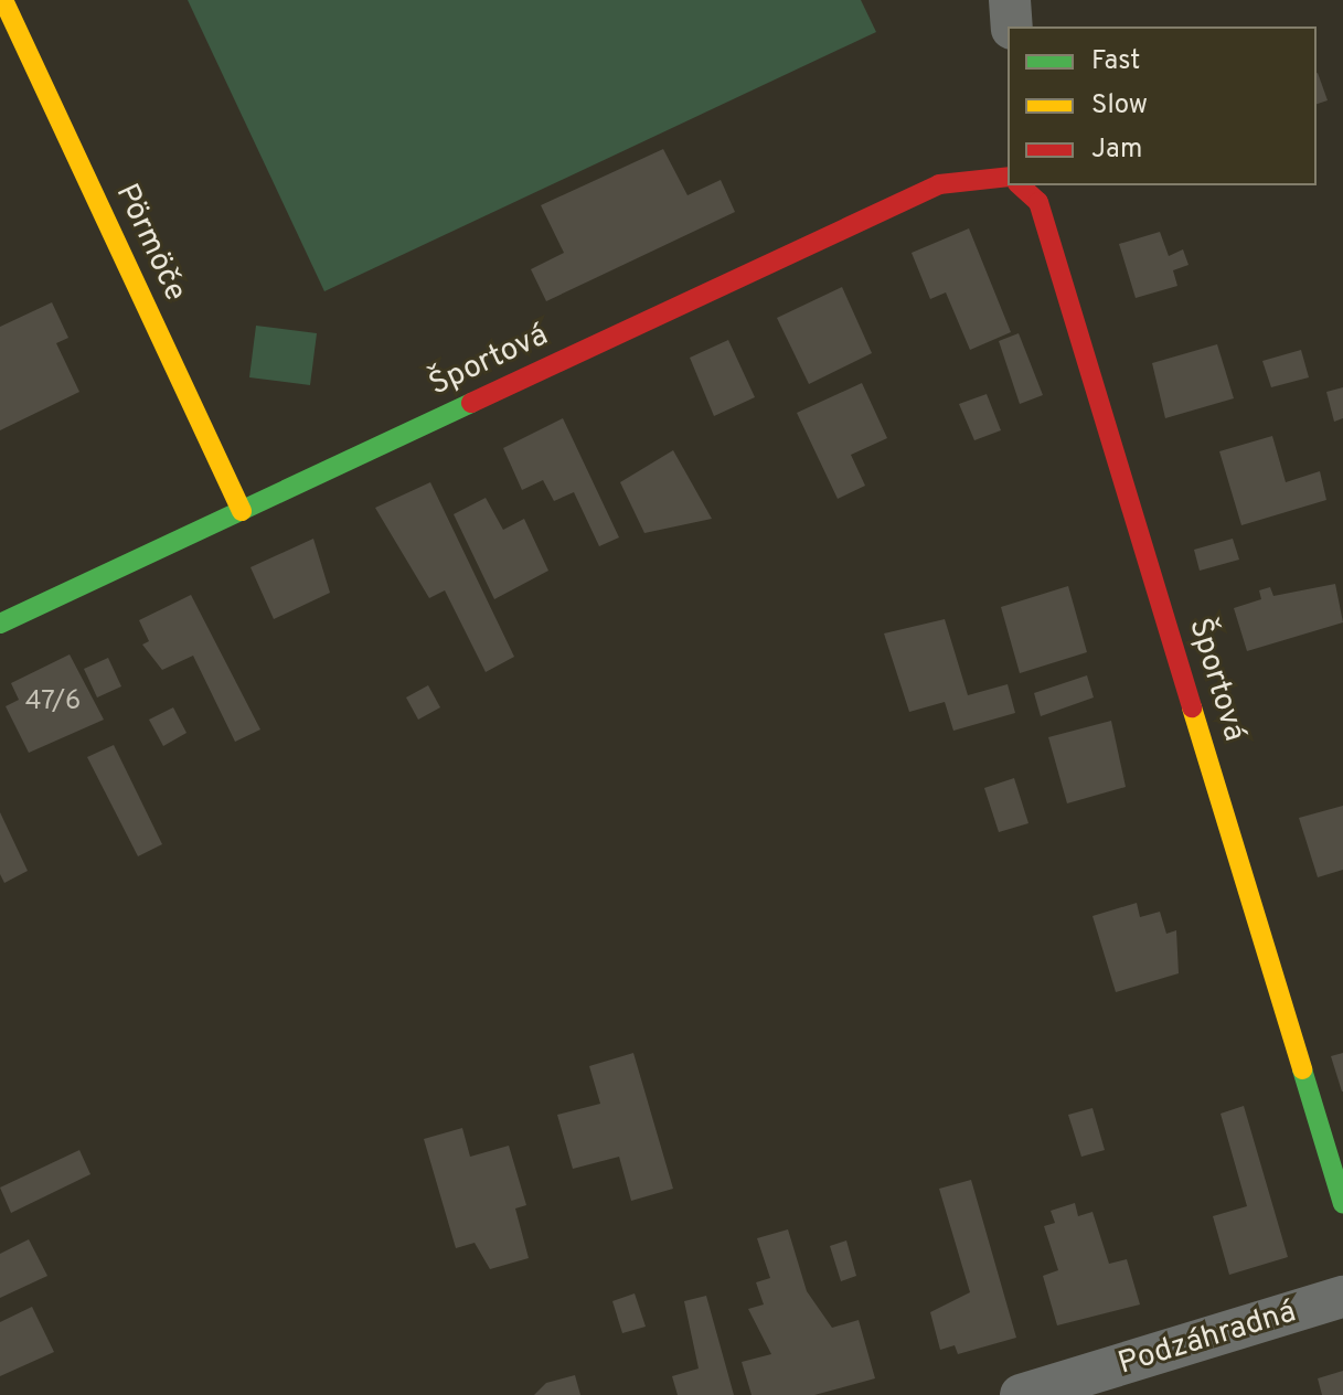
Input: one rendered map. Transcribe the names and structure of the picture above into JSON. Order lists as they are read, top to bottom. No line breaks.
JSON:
{"streets":{"street":["Pörmöče","Športová","Podzáhradná"]},"crossings":[["Pörmöče","Športová"]],"house_numbers":["47/6"],"legend":["Fast","Slow","Jam"]}
